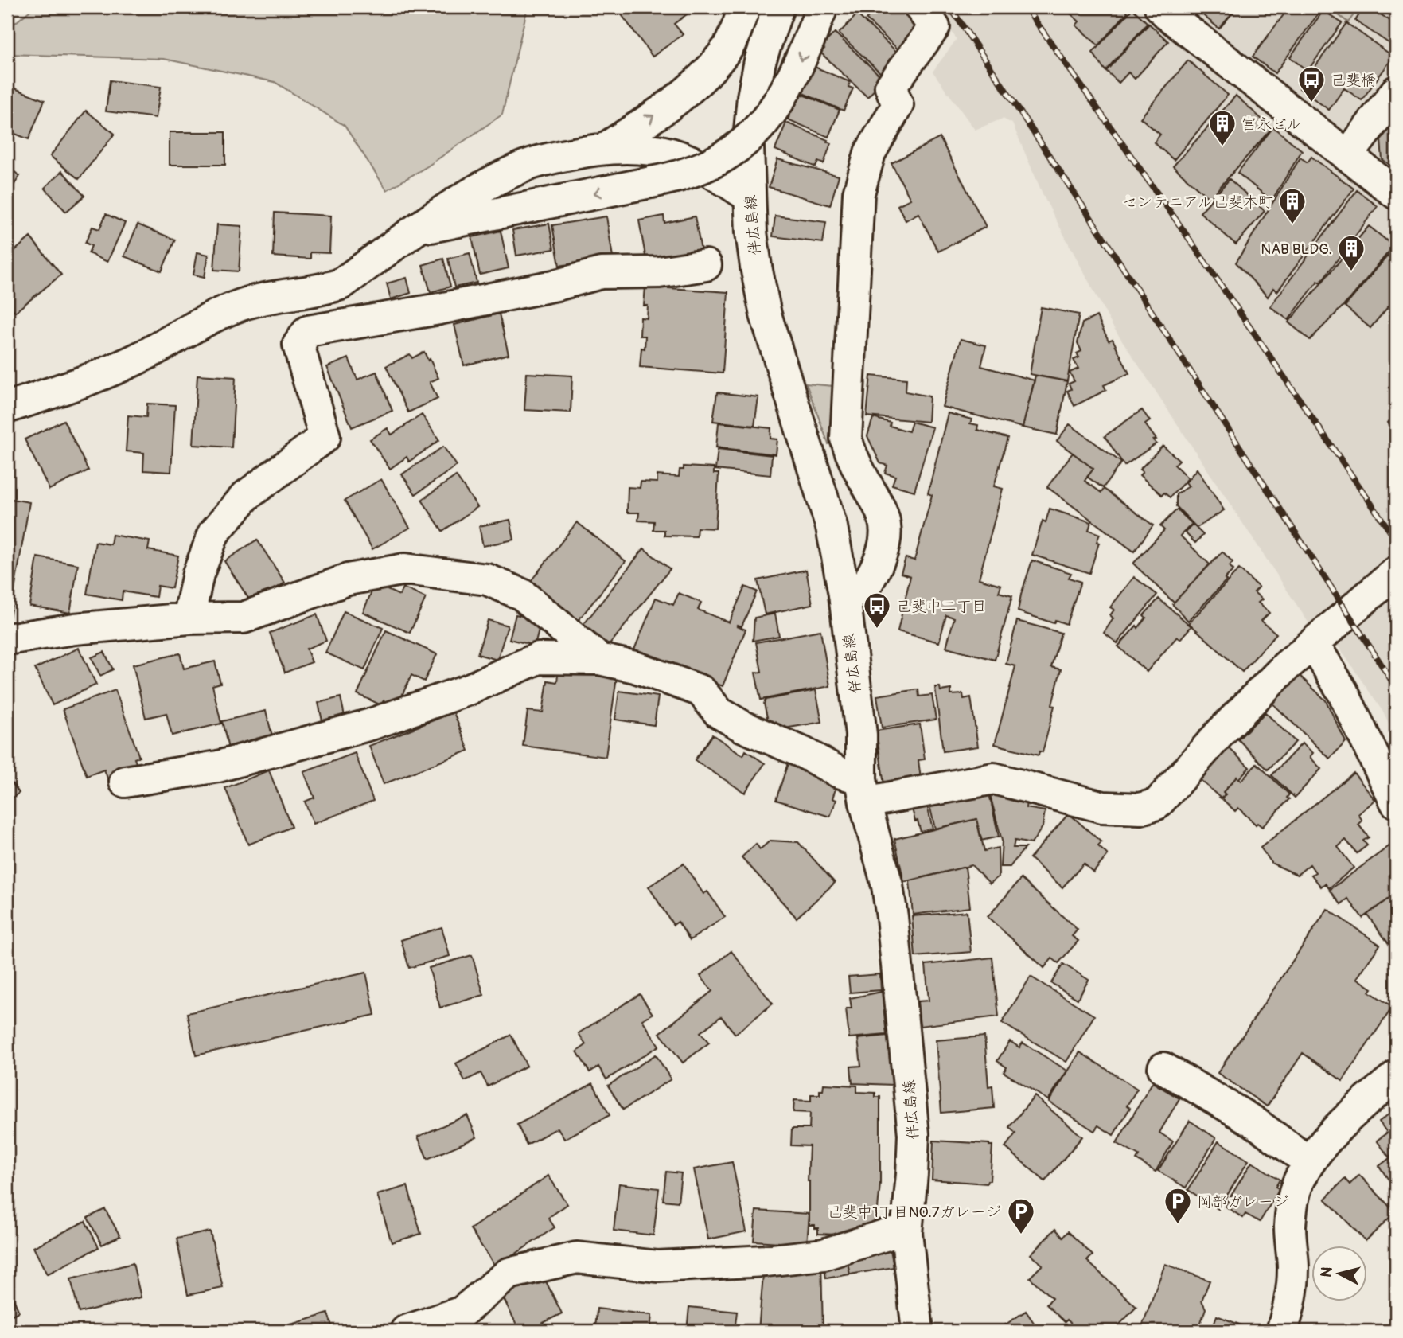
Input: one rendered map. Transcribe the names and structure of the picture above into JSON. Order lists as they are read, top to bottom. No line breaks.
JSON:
{"streets":{"street":["伴広島線"]},"places":{"bus stop":["己斐橋","己斐中二丁目"],"building":["富永ビル","センテニアル己斐本町","NAB BLDG."],"parking":["岡部ガレージ","己斐中1丁目NO.7ガレージ"]},"north":"left"}
